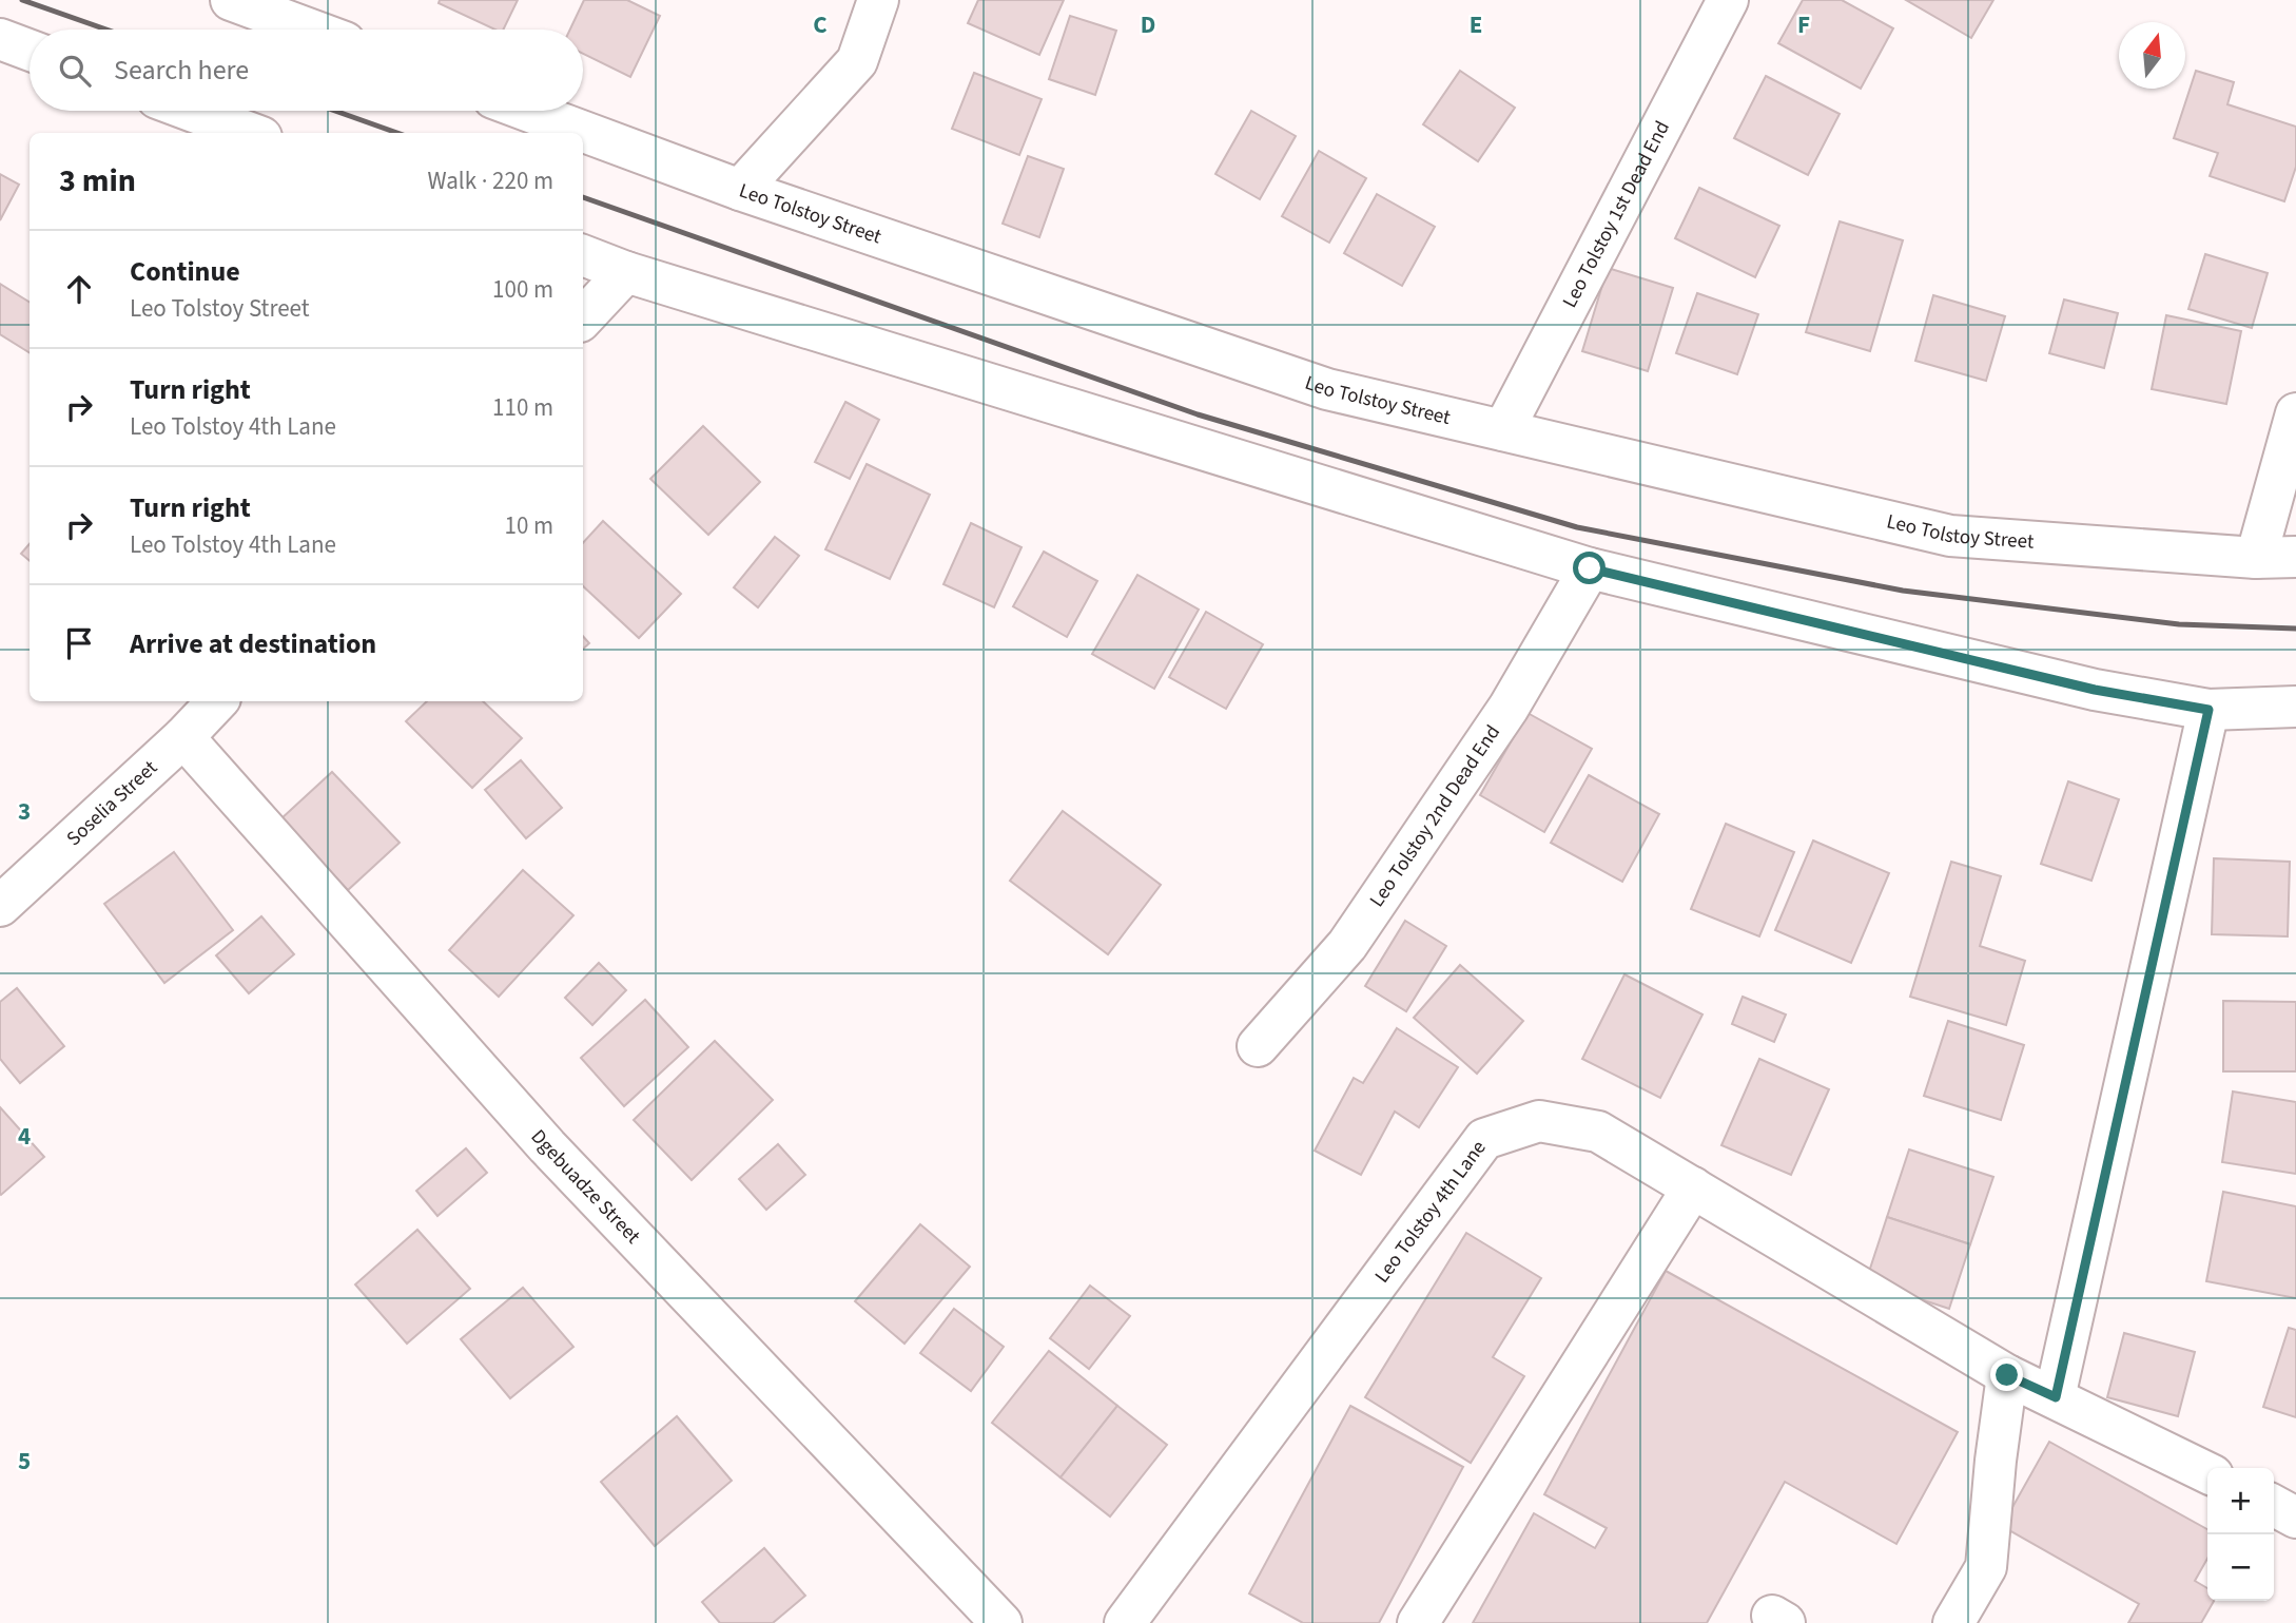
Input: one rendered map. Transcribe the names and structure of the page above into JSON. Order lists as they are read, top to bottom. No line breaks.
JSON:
{"streets":{"street":["Leo Tolstoy Street","Leo Tolstoy 1st Dead End","Soselia Street","Leo Tolstoy 2nd Dead End","Dgebuadze Street","Leo Tolstoy 4th Lane"]},"crossings":[["Leo Tolstoy Street","Leo Tolstoy 1st Dead End"],["Soselia Street","Dgebuadze Street"]],"north":"top","page":{"search":"Search here","heading":["3 min","Walk · 220 m"],"list":[["Continue","Leo Tolstoy Street","100 m"],["Turn right","Leo Tolstoy 4th Lane","110 m"],["Turn right","Leo Tolstoy 4th Lane","10 m"],"Arrive at destination"],"map_buttons":["+","−"]},"grid":{"columns":["C","D","E","F"],"rows":["3","4","5"]}}
